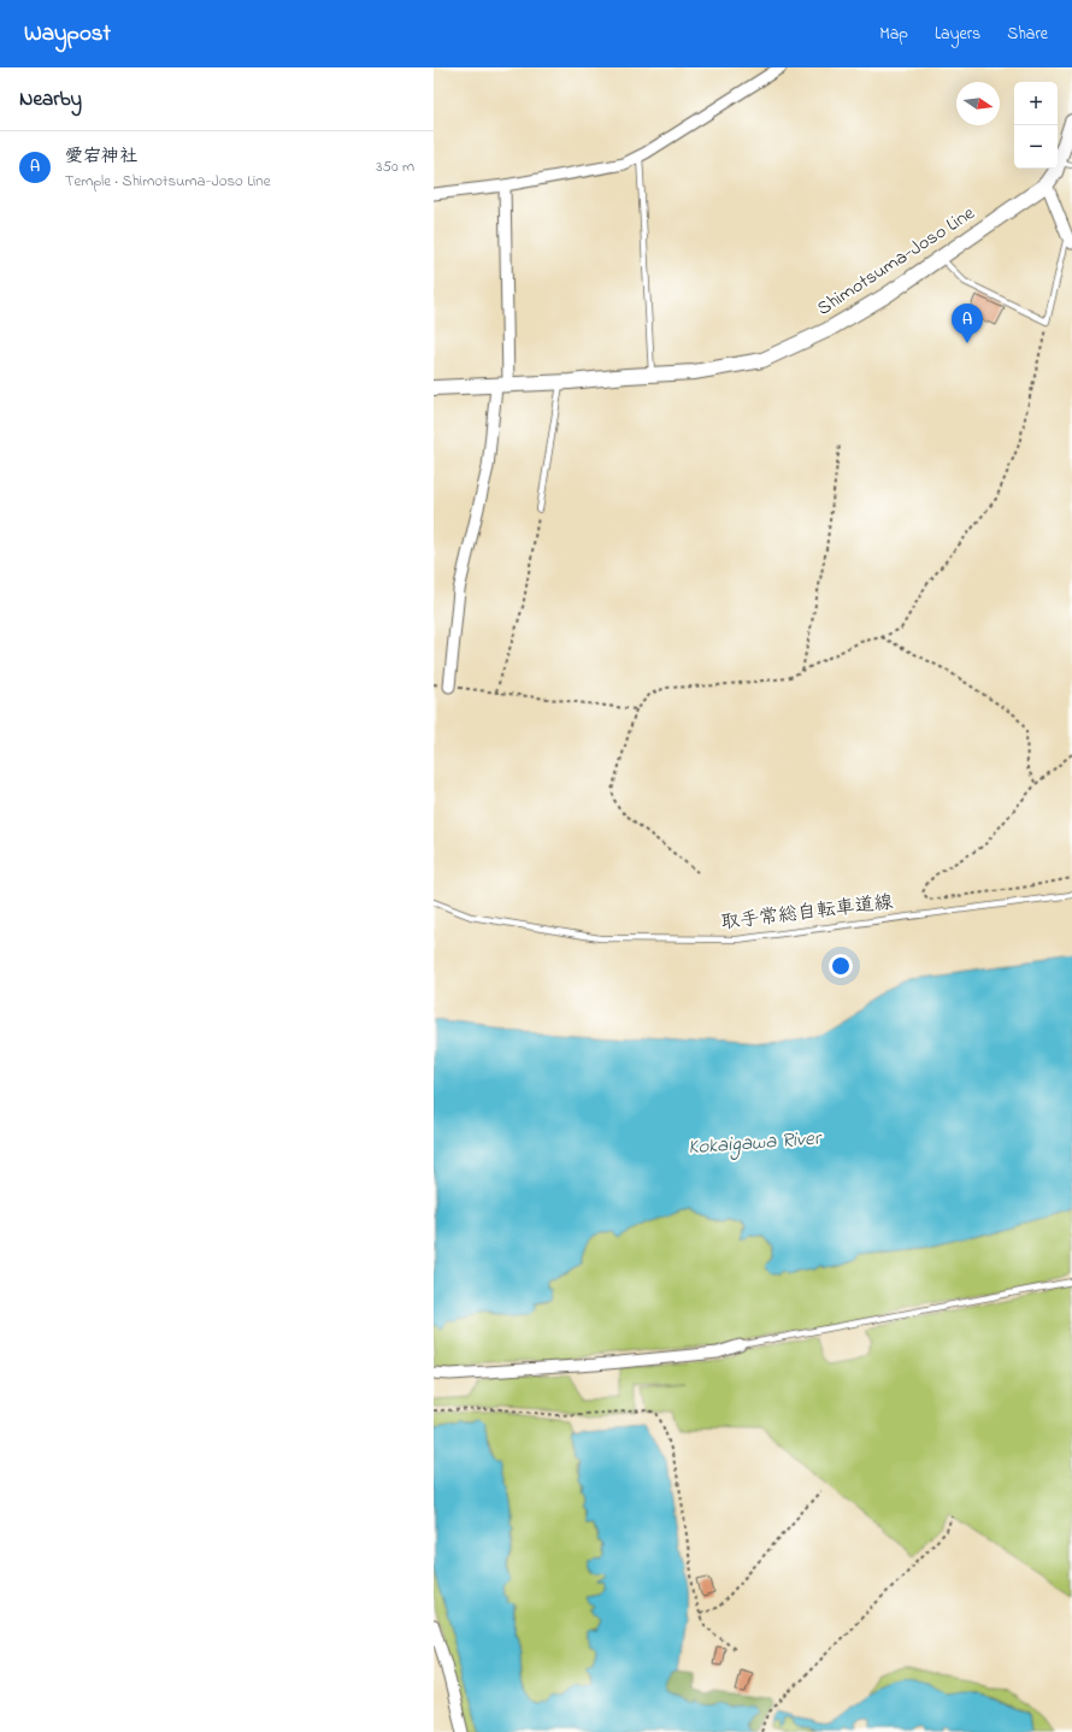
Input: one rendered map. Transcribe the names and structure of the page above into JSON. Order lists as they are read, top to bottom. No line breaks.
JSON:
{"streets":{"main road":["Shimotsuma-Joso Line"],"lane":["取手常総自転車道線"]},"water":["Kokaigawa River"],"north":"right","page":{"header":"Waypost","nav":["Map","Layers","Share"],"heading":"Nearby","map_buttons":["+","−"],"list":[{"mark":"A","name":"愛宕神社","note":"Temple · Shimotsuma-Joso Line","value":"350 m"}],"pins":"A"}}
